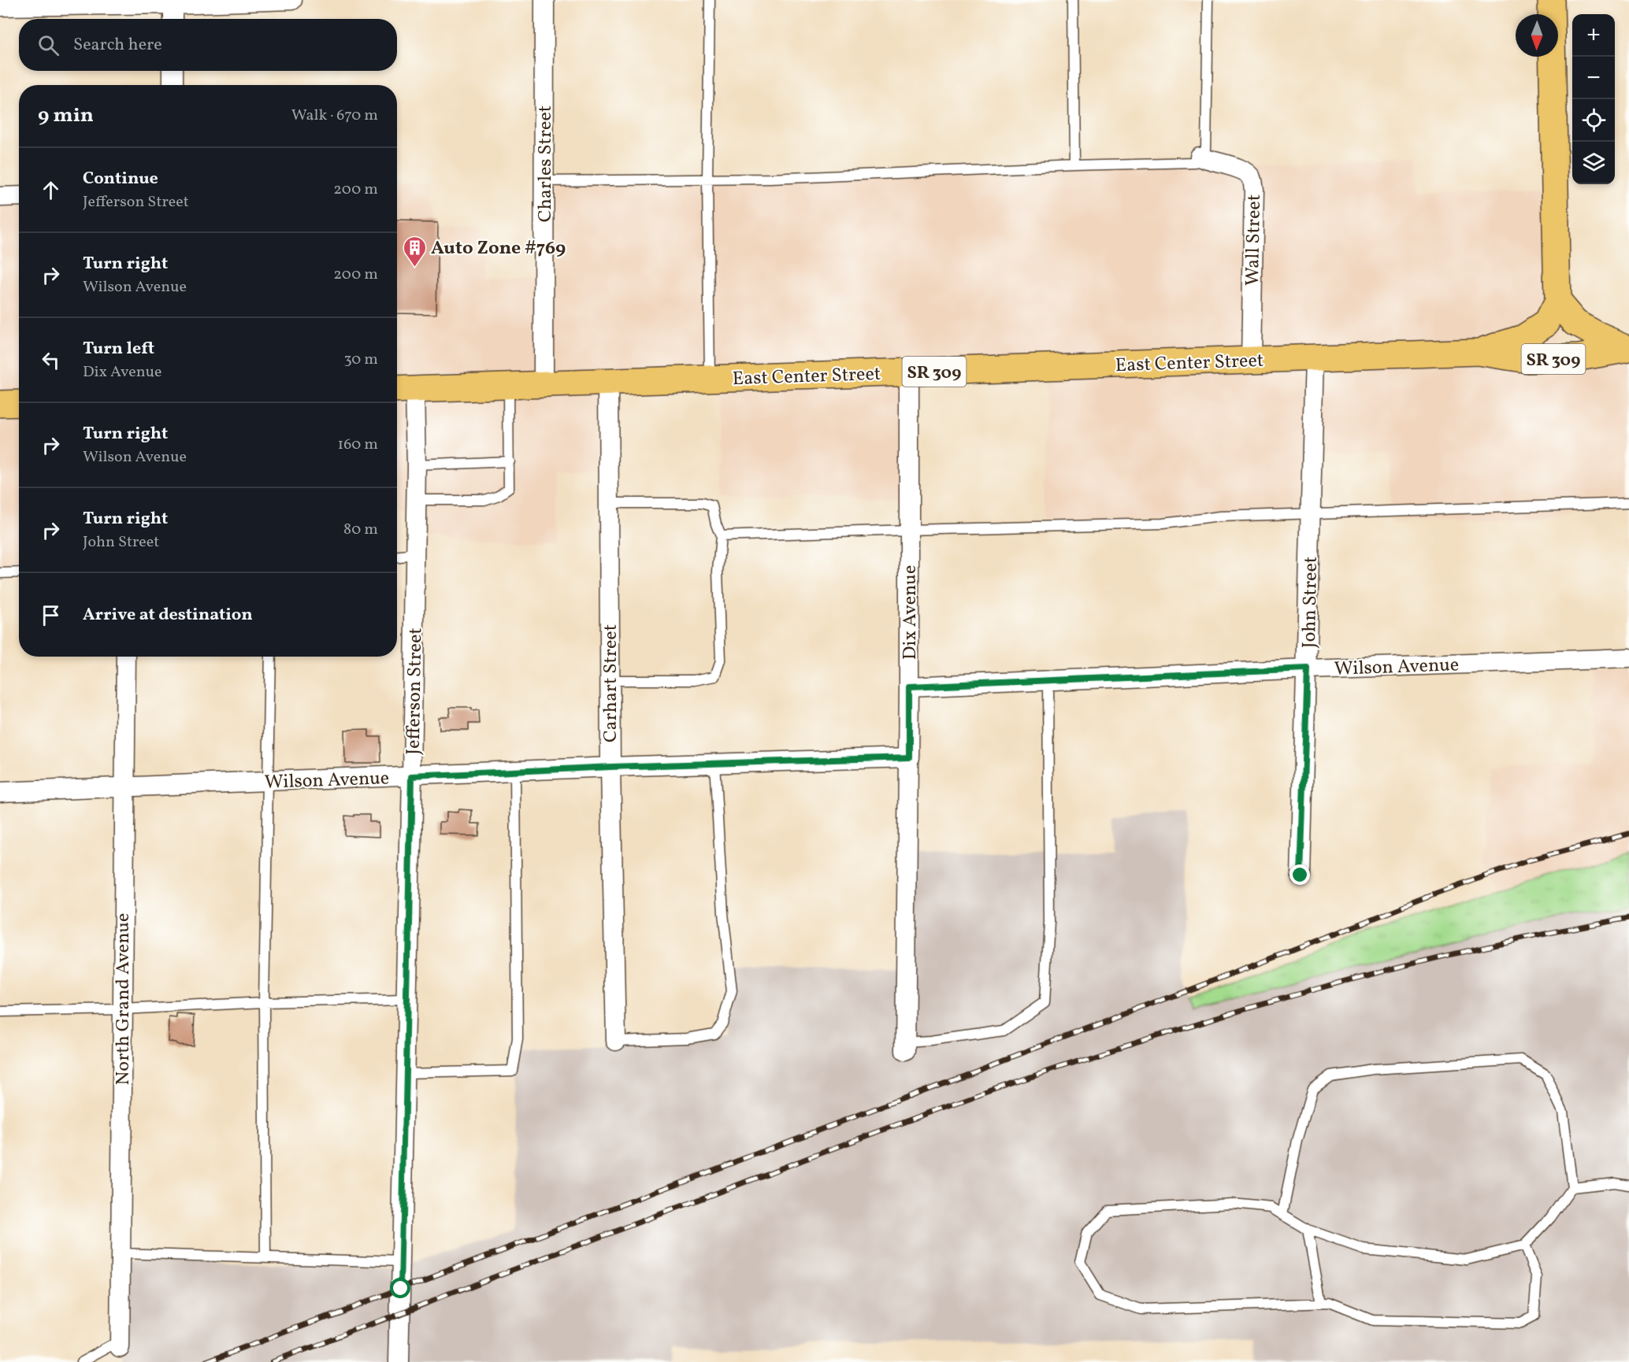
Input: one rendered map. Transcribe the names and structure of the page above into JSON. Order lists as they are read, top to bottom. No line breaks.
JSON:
{"streets":{"main road":["SR 309","East Center Street"],"street":["Charles Street","Wall Street","John Street","Dix Avenue","Wilson Avenue","Carhart Street","Jefferson Street","North Grand Avenue"]},"crossings":[["Charles Street","East Center Street"],["Wall Street","East Center Street"],["SR 309","East Center Street"],["East Center Street","John Street"],["East Center Street","Dix Avenue"],["East Center Street","Carhart Street"],["East Center Street","Jefferson Street"],["John Street","Wilson Avenue"],["Dix Avenue","Wilson Avenue"],["Wilson Avenue","Carhart Street"],["Wilson Avenue","Jefferson Street"],["Wilson Avenue","North Grand Avenue"]],"places":{"building":["Auto Zone #769"]},"north":"bottom","page":{"map_buttons":["+","−"],"search":"Search here","heading":["9 min","Walk · 670 m"],"list":[["Continue","Jefferson Street","200 m"],["Turn right","Wilson Avenue","200 m"],["Turn left","Dix Avenue","30 m"],["Turn right","Wilson Avenue","160 m"],["Turn right","John Street","80 m"],"Arrive at destination"]}}
